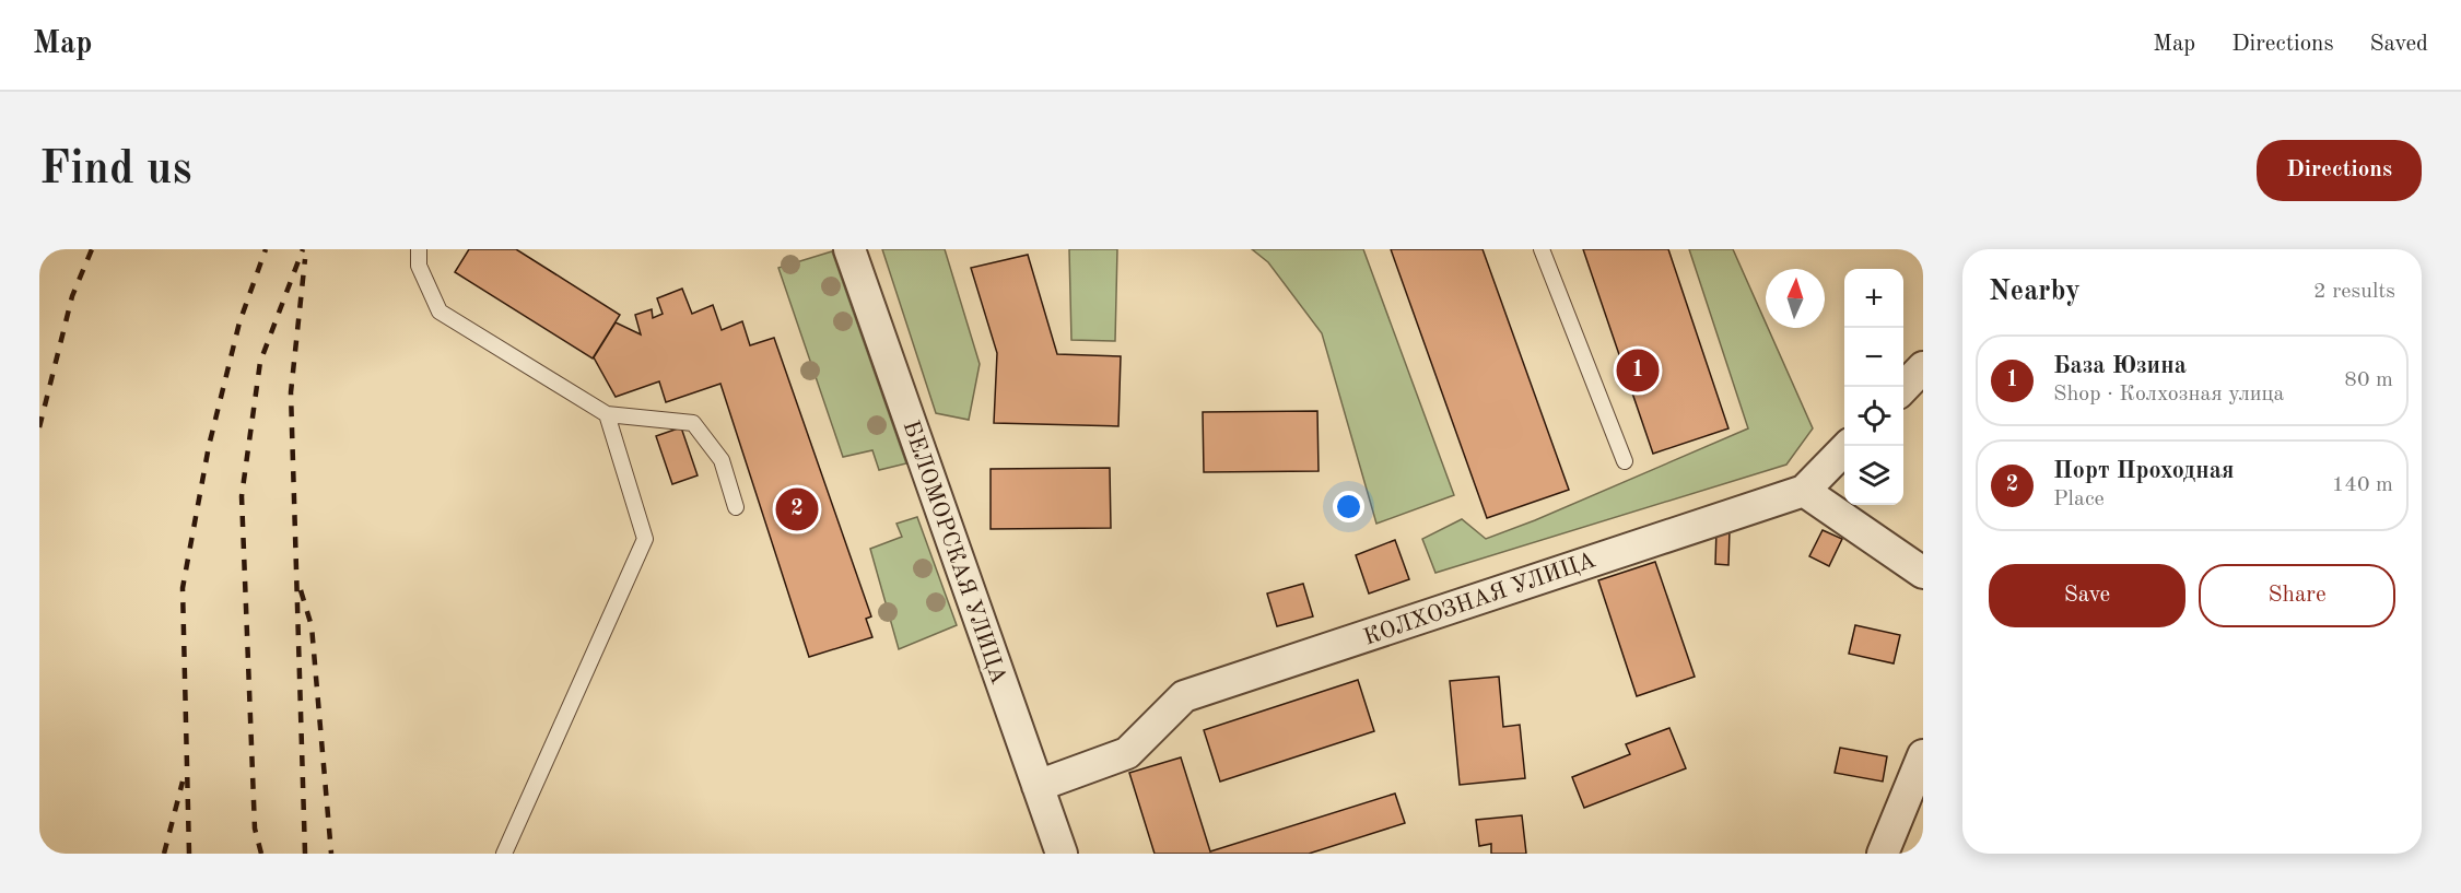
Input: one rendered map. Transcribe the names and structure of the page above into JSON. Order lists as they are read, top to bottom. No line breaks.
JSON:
{"streets":{"street":["БЕЛОМОРСКАЯ УЛИЦА","КОЛХОЗНАЯ УЛИЦА"]},"crossings":[["БЕЛОМОРСКАЯ УЛИЦА","КОЛХОЗНАЯ УЛИЦА"]],"north":"top","page":{"header":"Map","nav":["Map","Directions","Saved"],"buttons":["Directions",["Save","Share"]],"title":"Find us","heading":["Nearby","2 results"],"map_buttons":["+","−"],"list":[{"mark":"1","name":"База Юзина","note":"Shop · Колхозная улица","value":"80 m"},{"mark":"2","name":"Порт Проходная","note":"Place","value":"140 m"}],"pins":["1","2"]}}
